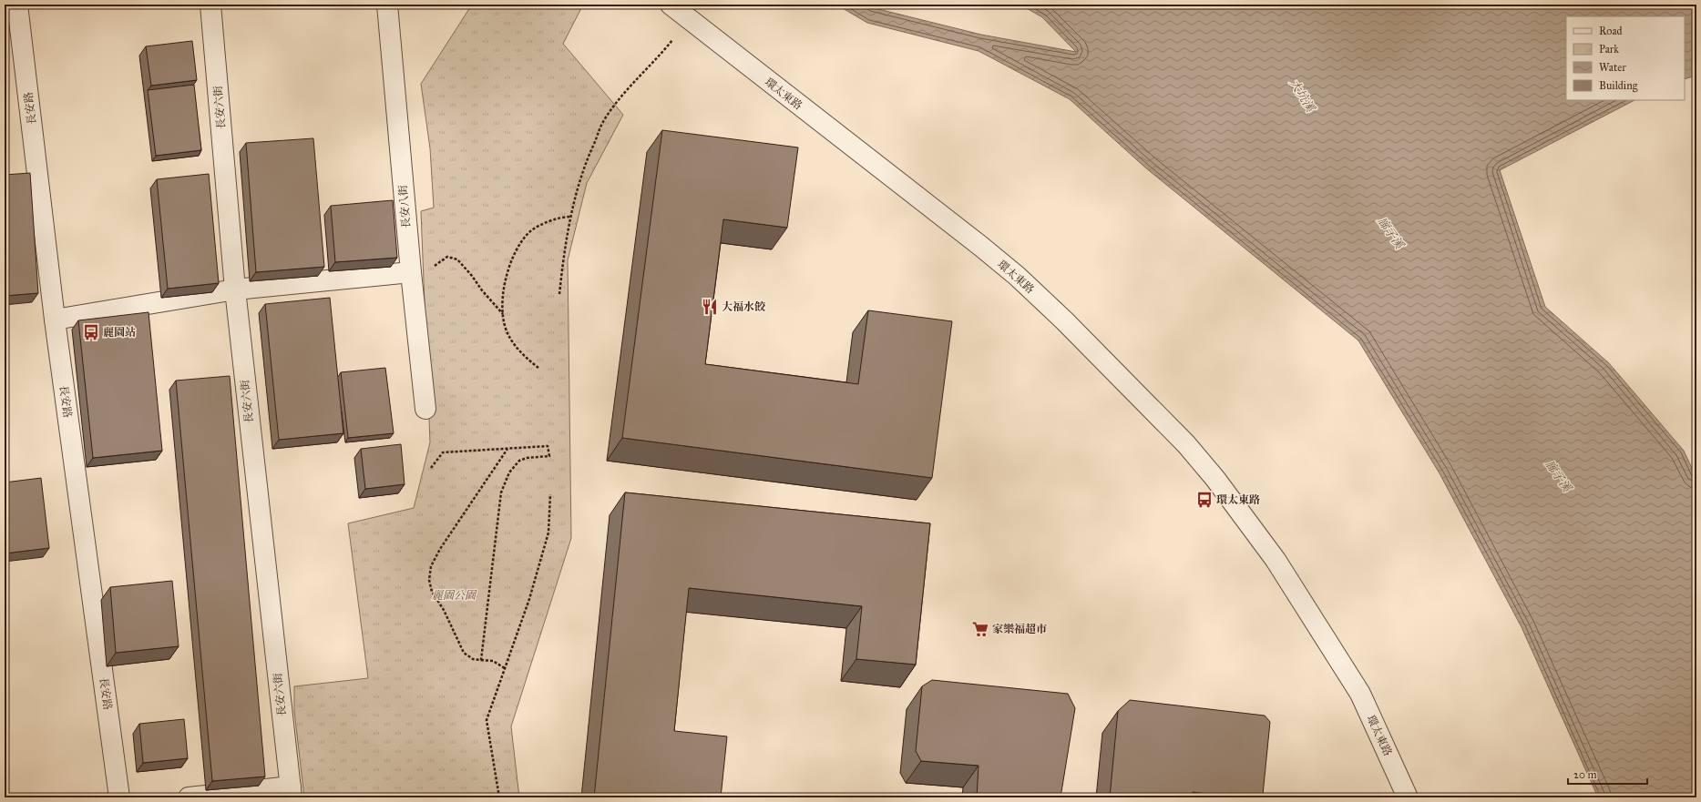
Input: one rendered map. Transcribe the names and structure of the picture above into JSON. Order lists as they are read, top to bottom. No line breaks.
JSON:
{"streets":{"street":["環太東路","長安六街","長安路","長安八街"]},"water":["大坑溪","廍子溪"],"parks":["麗園公園"],"places":{"restaurant":["大福水餃"],"bus stop":["麗園站","環太東路"],"supermarket":["家樂福超市"]},"legend":["Road","Park","Water","Building"],"scale_bar":"20 m"}
